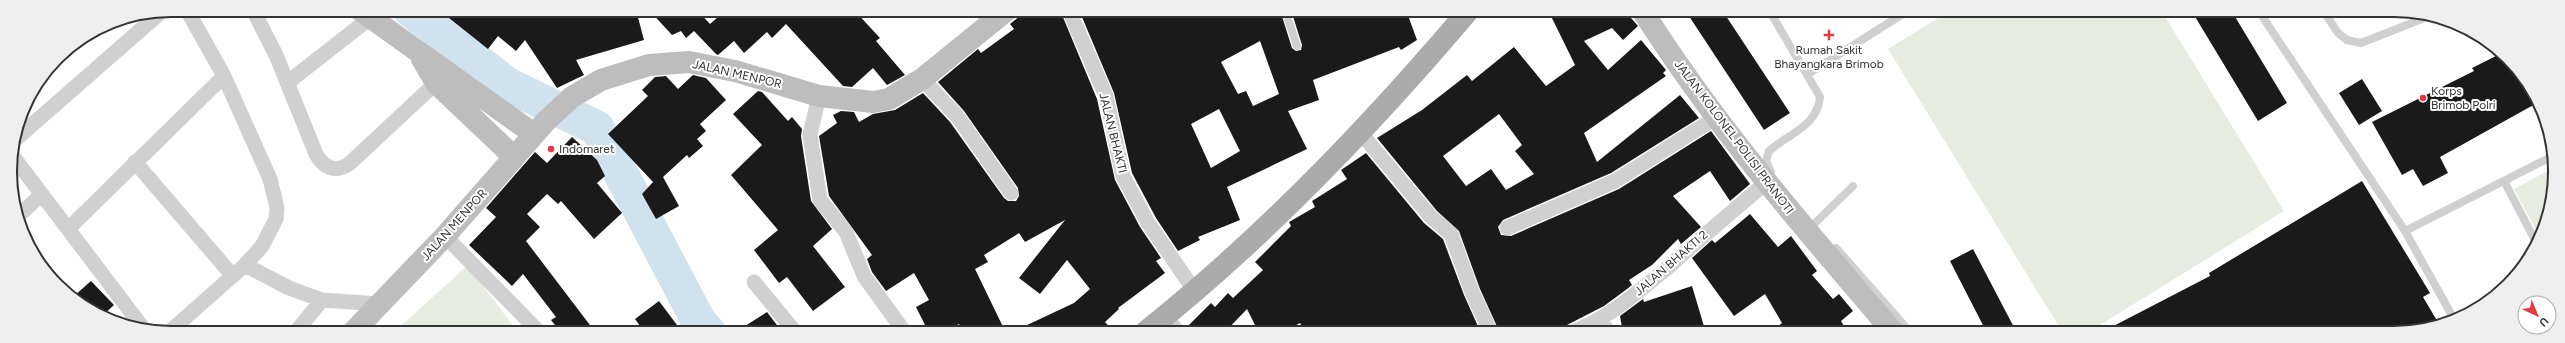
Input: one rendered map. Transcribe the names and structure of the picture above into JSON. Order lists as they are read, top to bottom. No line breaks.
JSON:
{"streets":{"street":["JALAN MENPOR","JALAN BHAKTI","JALAN KOLONEL POLISI PRANOTI","JALAN BHAKTI 2"]},"crossings":[["JALAN KOLONEL POLISI PRANOTI","JALAN BHAKTI 2"]],"places":{"health":["Rumah Sakit Bhayangkara Brimob"],"other":["Korps Brimob Polri","Indomaret"]},"north":"bottom right"}
